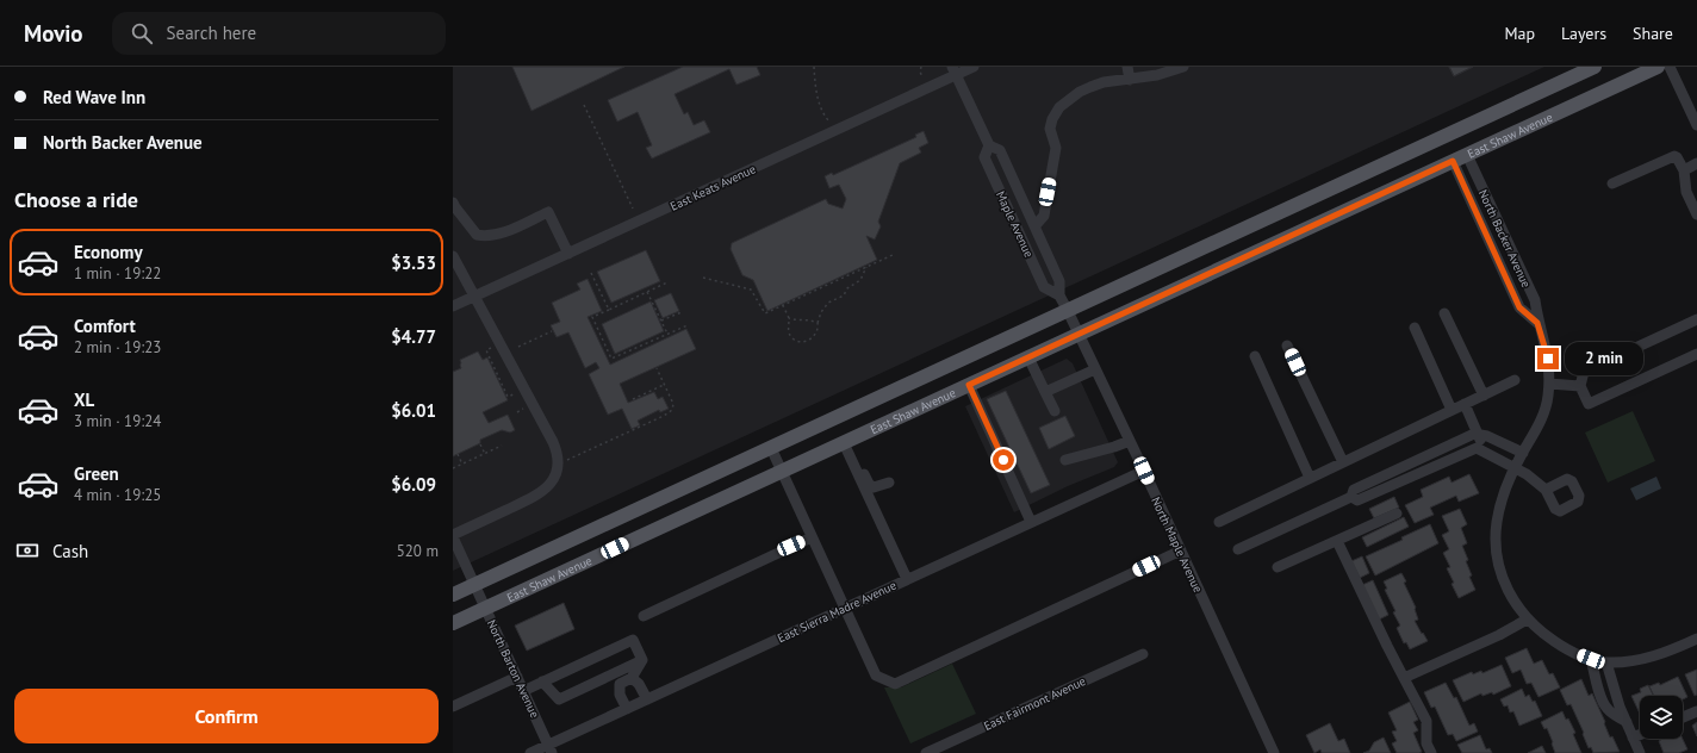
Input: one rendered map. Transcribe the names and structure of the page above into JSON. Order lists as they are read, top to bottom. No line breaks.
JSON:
{"streets":{"main road":["East Shaw Avenue"],"street":["East Keats Avenue","Maple Avenue","North Backer Avenue","North Maple Avenue","East Sierra Madre Avenue","North Barton Avenue","East Fairmont Avenue"]},"crossings":[["East Shaw Avenue","North Backer Avenue"],["East Shaw Avenue","North Maple Avenue"],["East Shaw Avenue","North Barton Avenue"],["East Keats Avenue","Maple Avenue"],["Maple Avenue","North Maple Avenue"],["North Maple Avenue","East Sierra Madre Avenue"],["East Sierra Madre Avenue","North Barton Avenue"]],"page":{"header":"Movio","search":"Search here","nav":["Map","Layers","Share"],"banner":["Red Wave Inn","North Backer Avenue"],"heading":"Choose a ride","list":[{"name":"Economy","note":"1 min · 19:22","value":"$3.53"},{"name":"Comfort","note":"2 min · 19:23","value":"$4.77"},{"name":"XL","note":"3 min · 19:24","value":"$6.01"},{"name":"Green","note":"4 min · 19:25","value":"$6.09"}],"bubble":"2 min","pay":["Cash","520 m"],"buttons":"Confirm"}}
